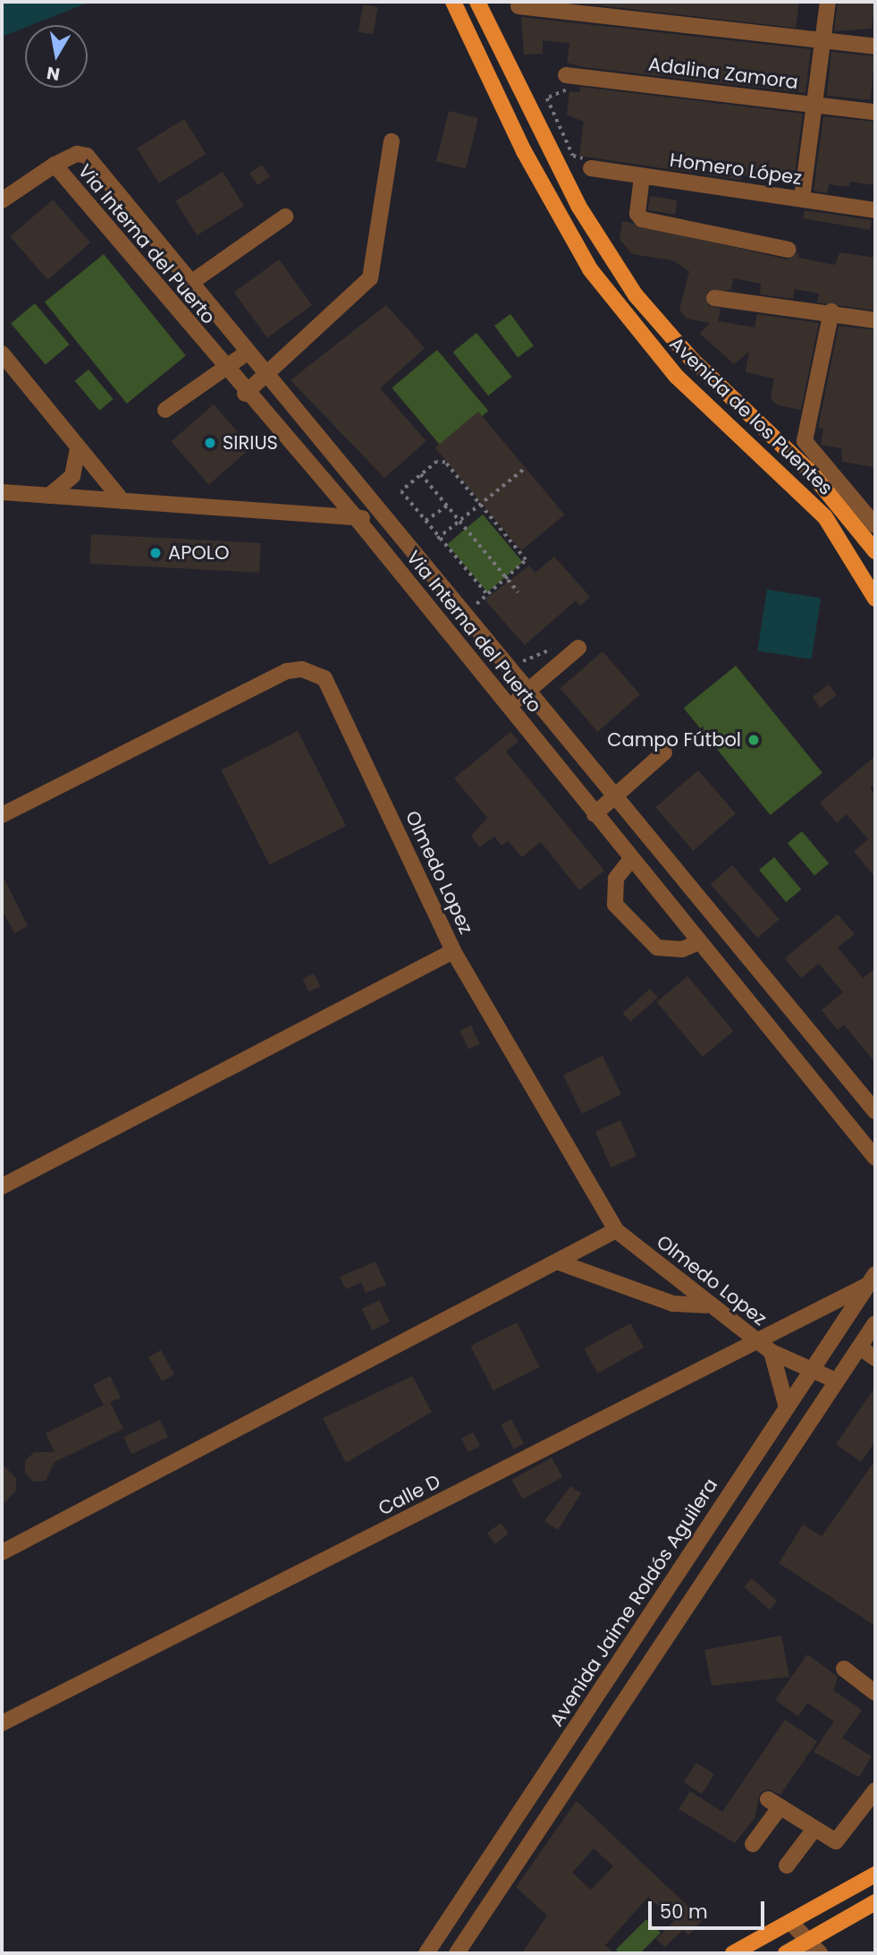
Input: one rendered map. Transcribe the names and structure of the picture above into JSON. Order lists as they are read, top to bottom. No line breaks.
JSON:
{"streets":{"main road":["Avenida de los Puentes"],"street":["Adalina Zamora","Homero López","Via Interna del Puerto","Olmedo Lopez","Calle D","Avenida Jaime Roldós Aguilera"]},"crossings":[["Olmedo Lopez","Calle D"],["Calle D","Avenida Jaime Roldós Aguilera"]],"places":["SIRIUS","APOLO","Campo Fútbol"],"scale_bar":"50 m","north":"bottom"}
